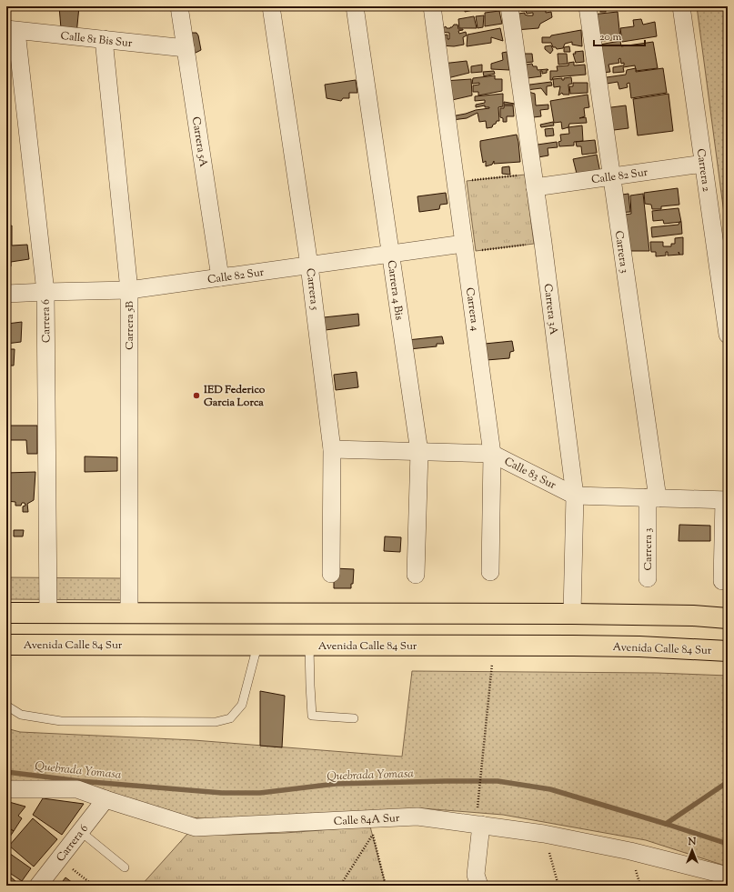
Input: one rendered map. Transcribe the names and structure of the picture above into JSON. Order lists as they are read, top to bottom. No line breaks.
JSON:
{"streets":{"highway":["Avenida Calle 84 Sur"],"street":["Calle 81 Bis Sur","Carrera 5A","Carrera 2","Calle 82 Sur","Carrera 3","Carrera 5","Carrera 4 Bis","Carrera 4","Carrera 3A","Carrera 6","Carrera 5B","Calle 83 Sur","Calle 84A Sur"]},"crossings":[["Calle 81 Bis Sur","Carrera 5A"],["Calle 81 Bis Sur","Carrera 6"],["Calle 81 Bis Sur","Carrera 5B"],["Carrera 5A","Calle 82 Sur"],["Carrera 2","Calle 82 Sur"],["Calle 82 Sur","Carrera 3"],["Calle 82 Sur","Carrera 5"],["Calle 82 Sur","Carrera 4 Bis"],["Calle 82 Sur","Carrera 4"],["Calle 82 Sur","Carrera 3A"],["Calle 82 Sur","Carrera 6"],["Calle 82 Sur","Carrera 5B"],["Carrera 3","Calle 83 Sur"],["Carrera 5","Calle 83 Sur"],["Carrera 4 Bis","Calle 83 Sur"],["Carrera 4","Calle 83 Sur"],["Carrera 3A","Calle 83 Sur"],["Carrera 6","Calle 84A Sur"]],"water":["Quebrada Yomasa"],"places":["IED Federico Garcia Lorca"],"scale_bar":"20 m","north":"top"}
